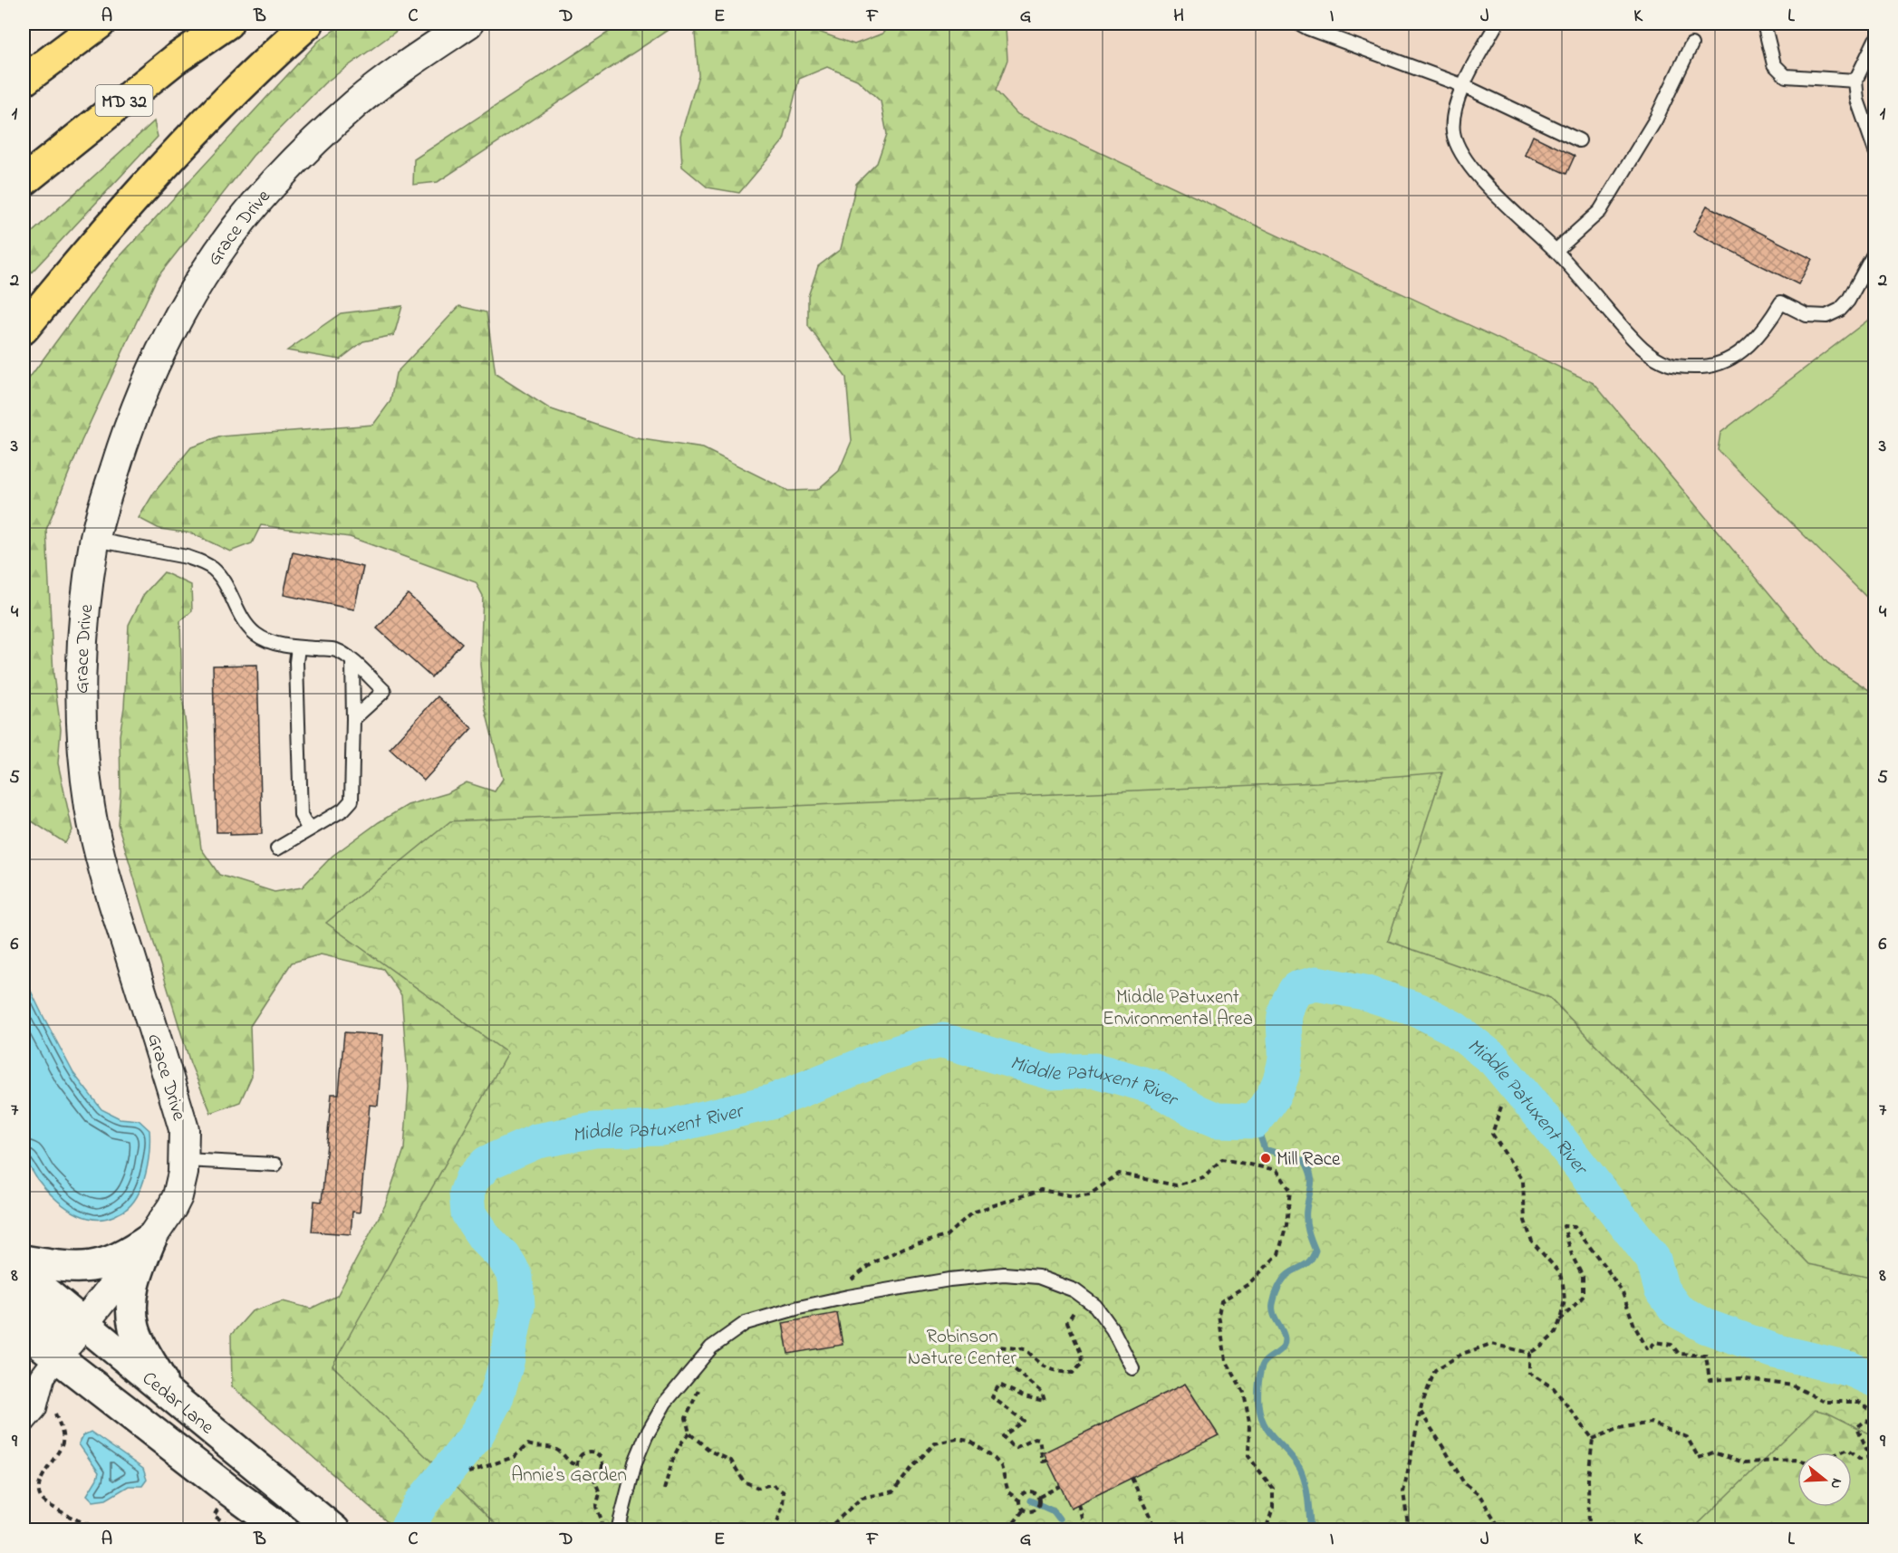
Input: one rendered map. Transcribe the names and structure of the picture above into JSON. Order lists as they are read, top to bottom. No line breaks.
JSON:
{"streets":{"highway":["MD 32"],"main road":["Cedar Lane"],"street":["Grace Drive"]},"crossings":[["Grace Drive","Cedar Lane"]],"water":["Middle Patuxent River"],"parks":["Middle Patuxent Environmental Area","Robinson Nature Center","Annie's Garden"],"places":["Mill Race"],"north":"right","grid":{"columns":["A","B","C","D","E","F","G","H","I","J","K","L"],"rows":["1","2","3","4","5","6","7","8","9"]}}
